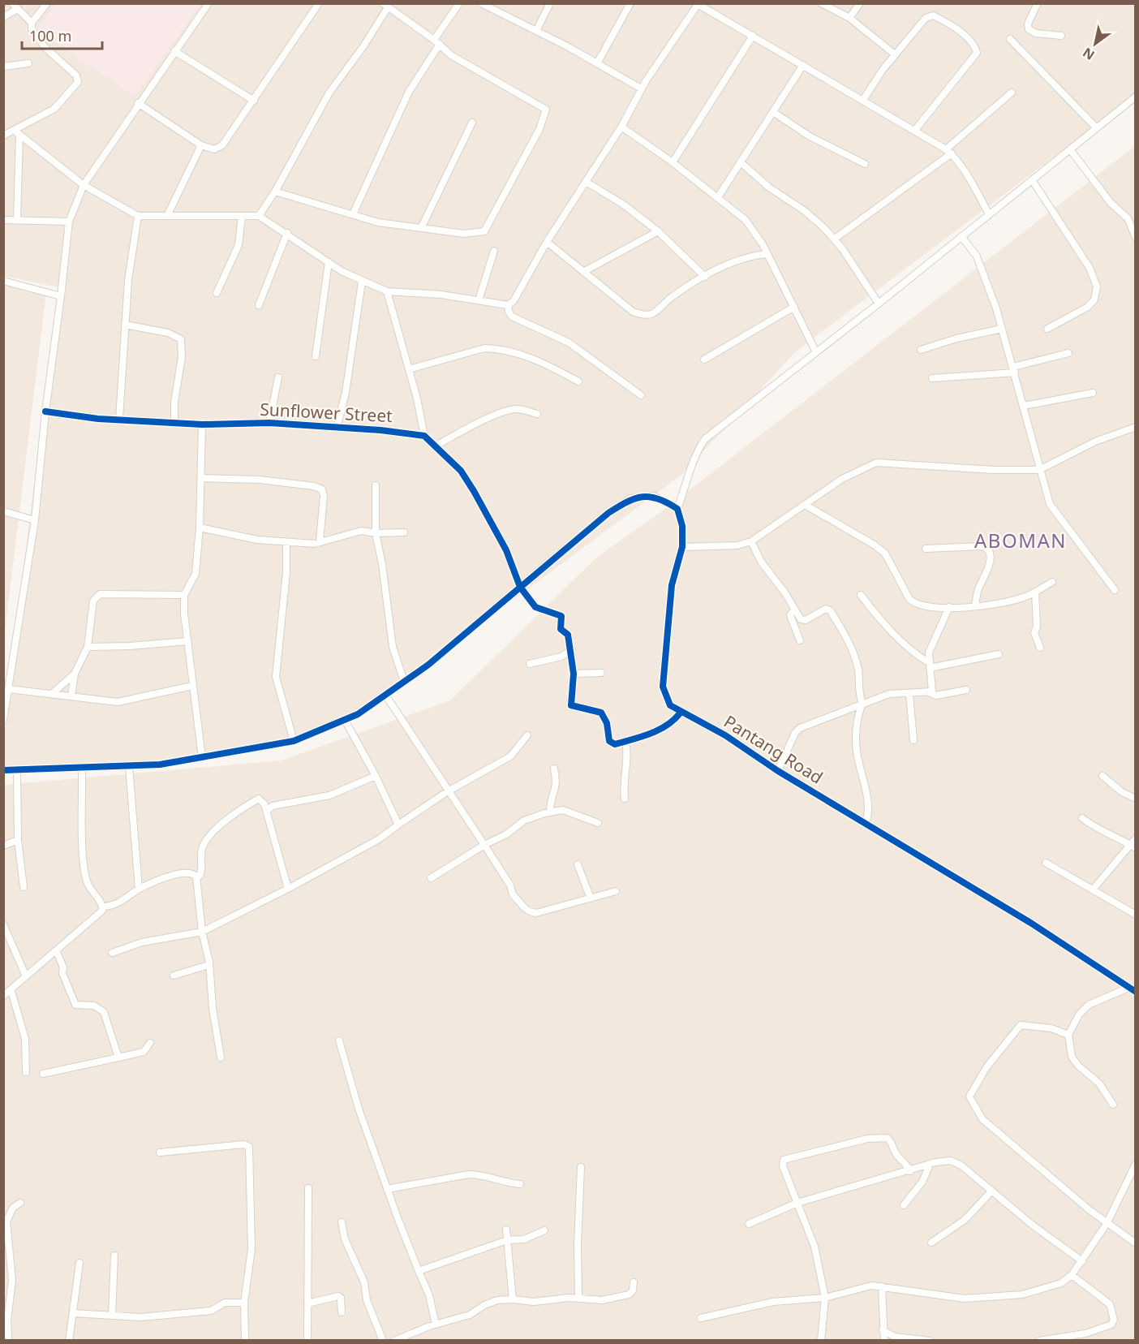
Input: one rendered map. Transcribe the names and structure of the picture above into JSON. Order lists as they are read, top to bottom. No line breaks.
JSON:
{"streets":{"street":["Sunflower Street","Pantang Road"]},"districts":["ABOMAN"],"scale_bar":"100 m","north":"bottom left"}
